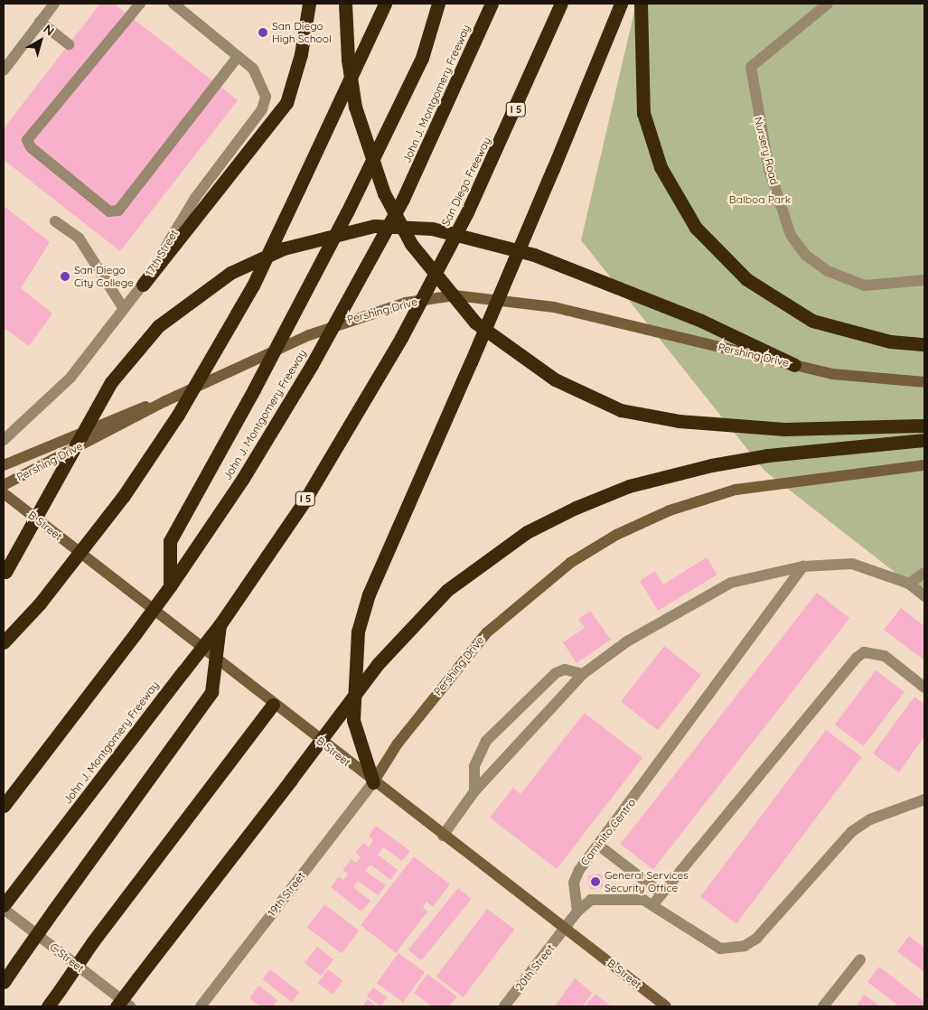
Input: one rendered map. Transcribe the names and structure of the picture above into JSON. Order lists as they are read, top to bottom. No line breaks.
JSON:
{"streets":{"highway":["John J. Montgomery Freeway","I 5","San Diego Freeway"],"main road":["Pershing Drive","B Street"],"street":["Nursery Road","17th Street","Caminito Centro","19th Street","C Street","20th Street"]},"crossings":[["John J. Montgomery Freeway","San Diego Freeway"],["Pershing Drive","B Street"],["Pershing Drive","19th Street"],["B Street","19th Street"],["B Street","20th Street"],["Caminito Centro","20th Street"]],"parks":["Balboa Park"],"places":["San Diego High School","San Diego City College","General Services Security Office"],"north":"top right"}
